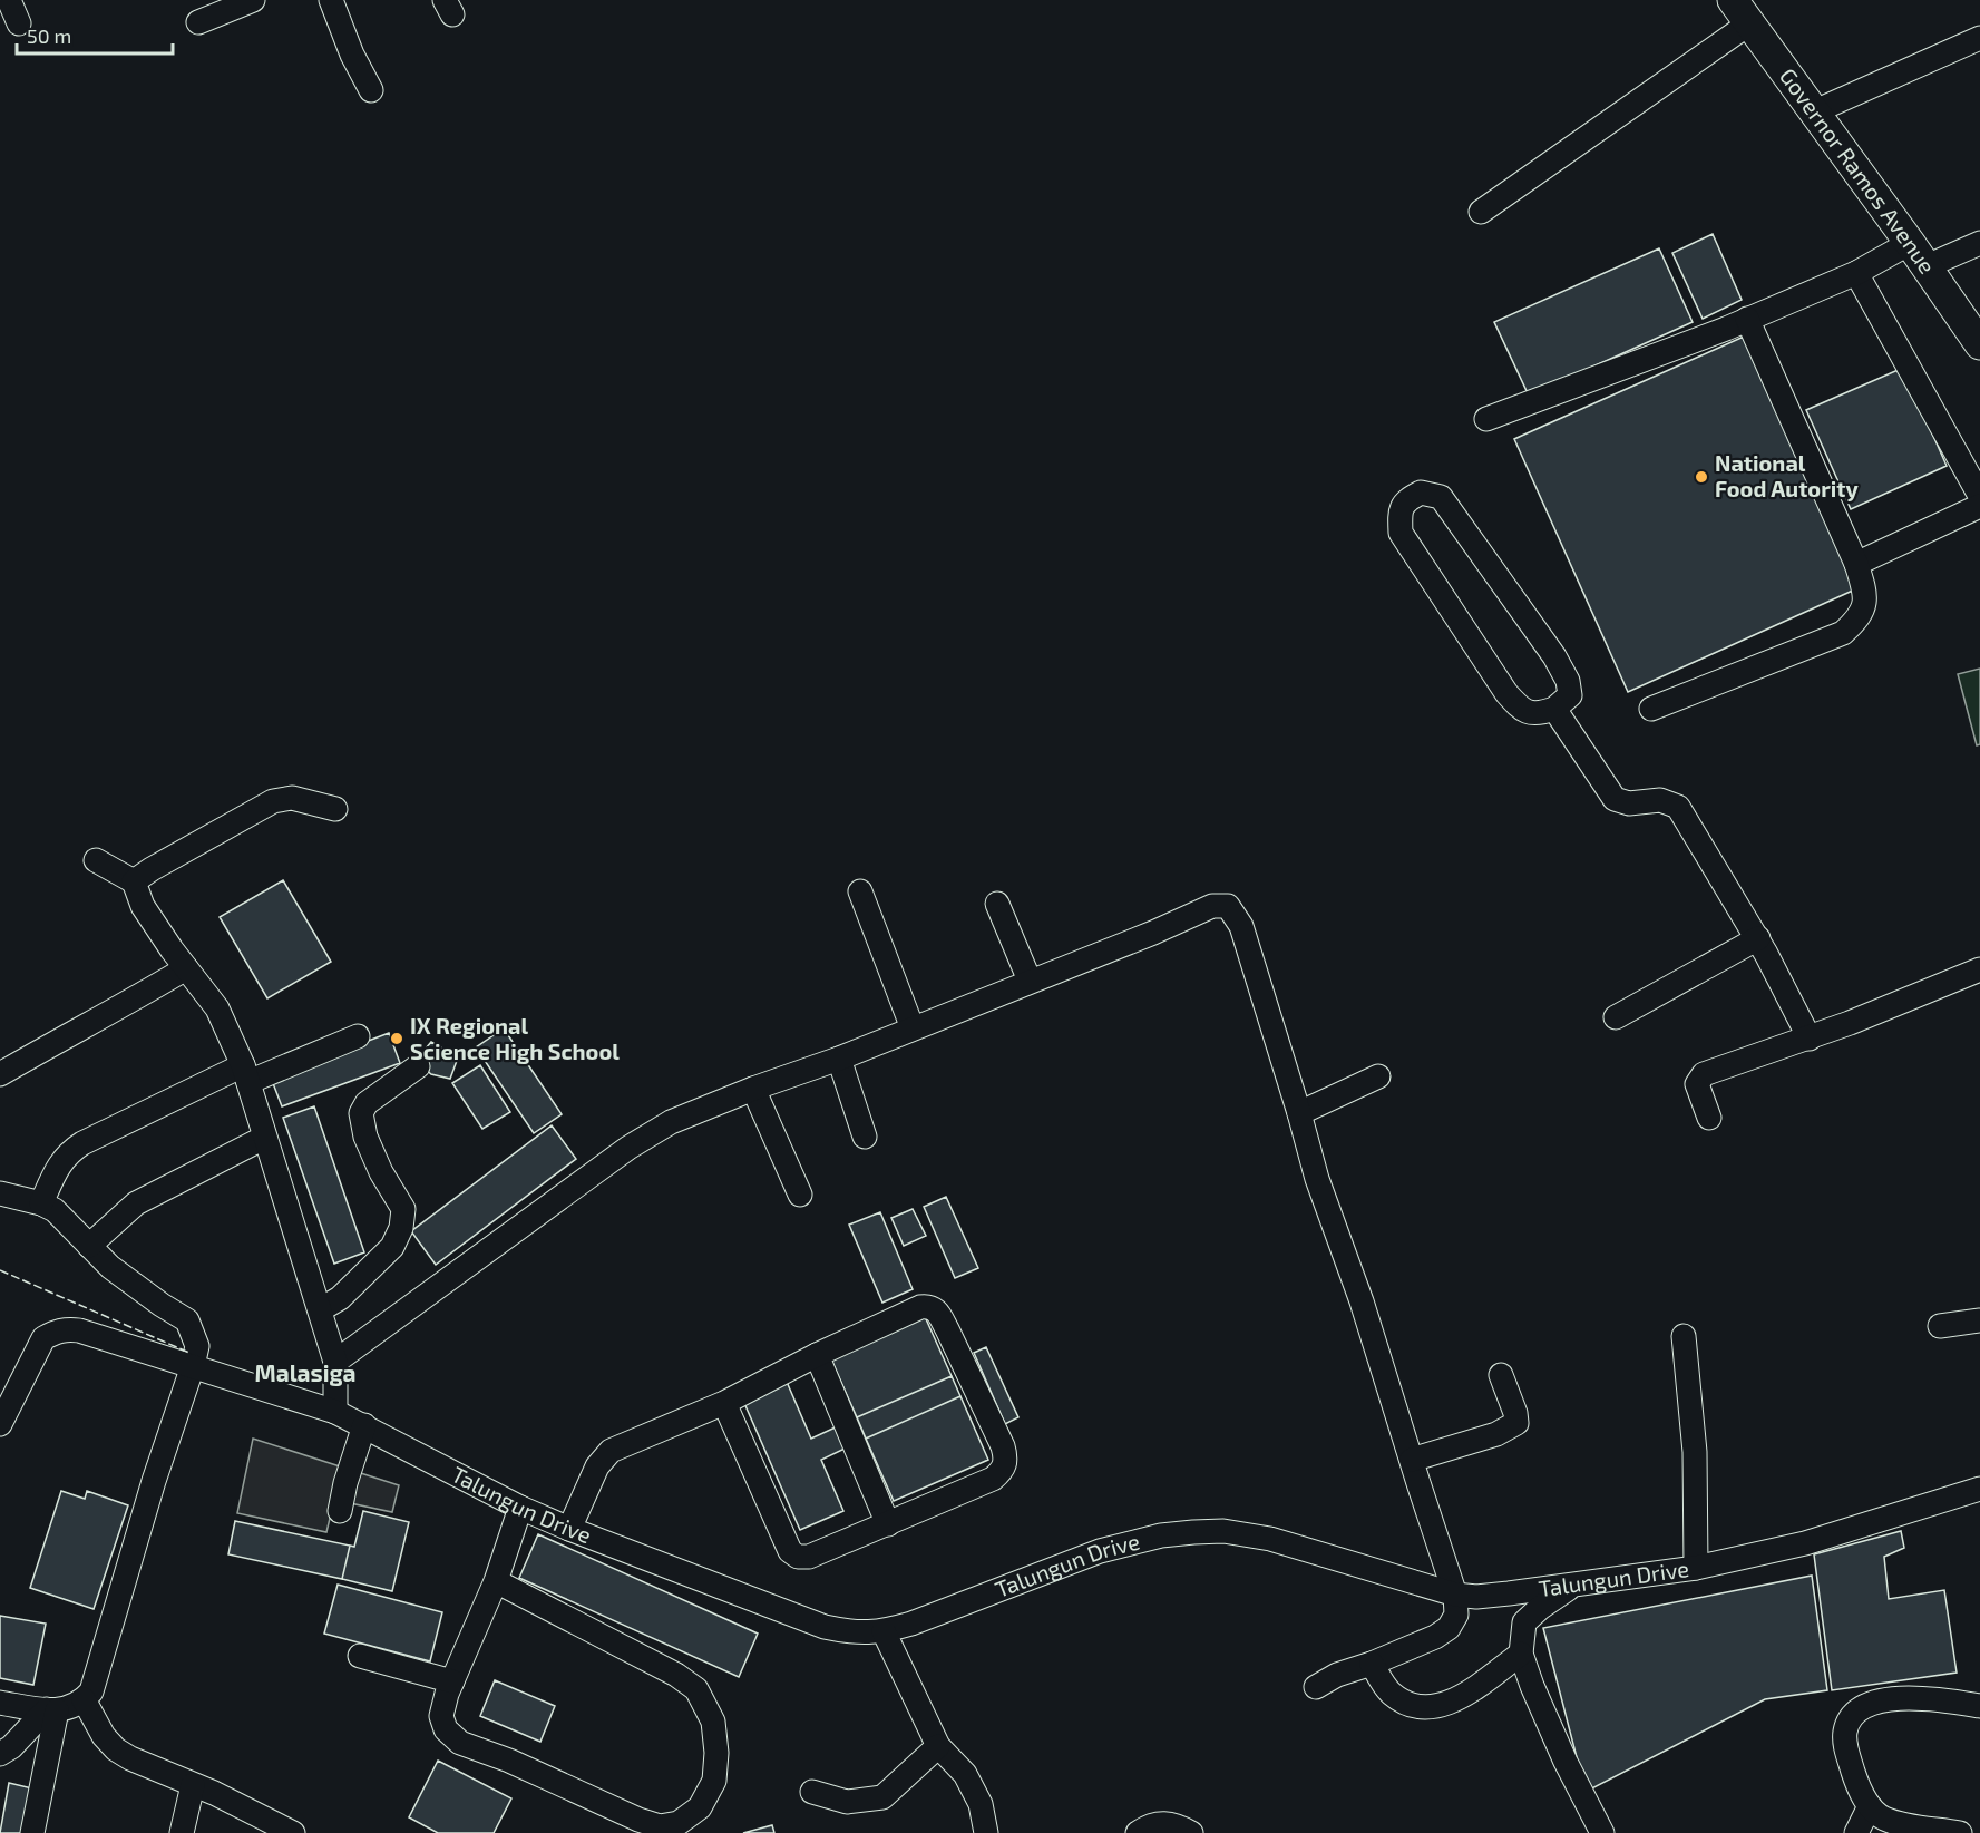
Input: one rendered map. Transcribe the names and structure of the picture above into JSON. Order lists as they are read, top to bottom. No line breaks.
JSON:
{"streets":{"main road":["Governor Ramos Avenue"],"street":["Talungun Drive"]},"districts":["Malasiga"],"places":["National Food Autority","IX Regional Science High School"],"scale_bar":"50 m"}
